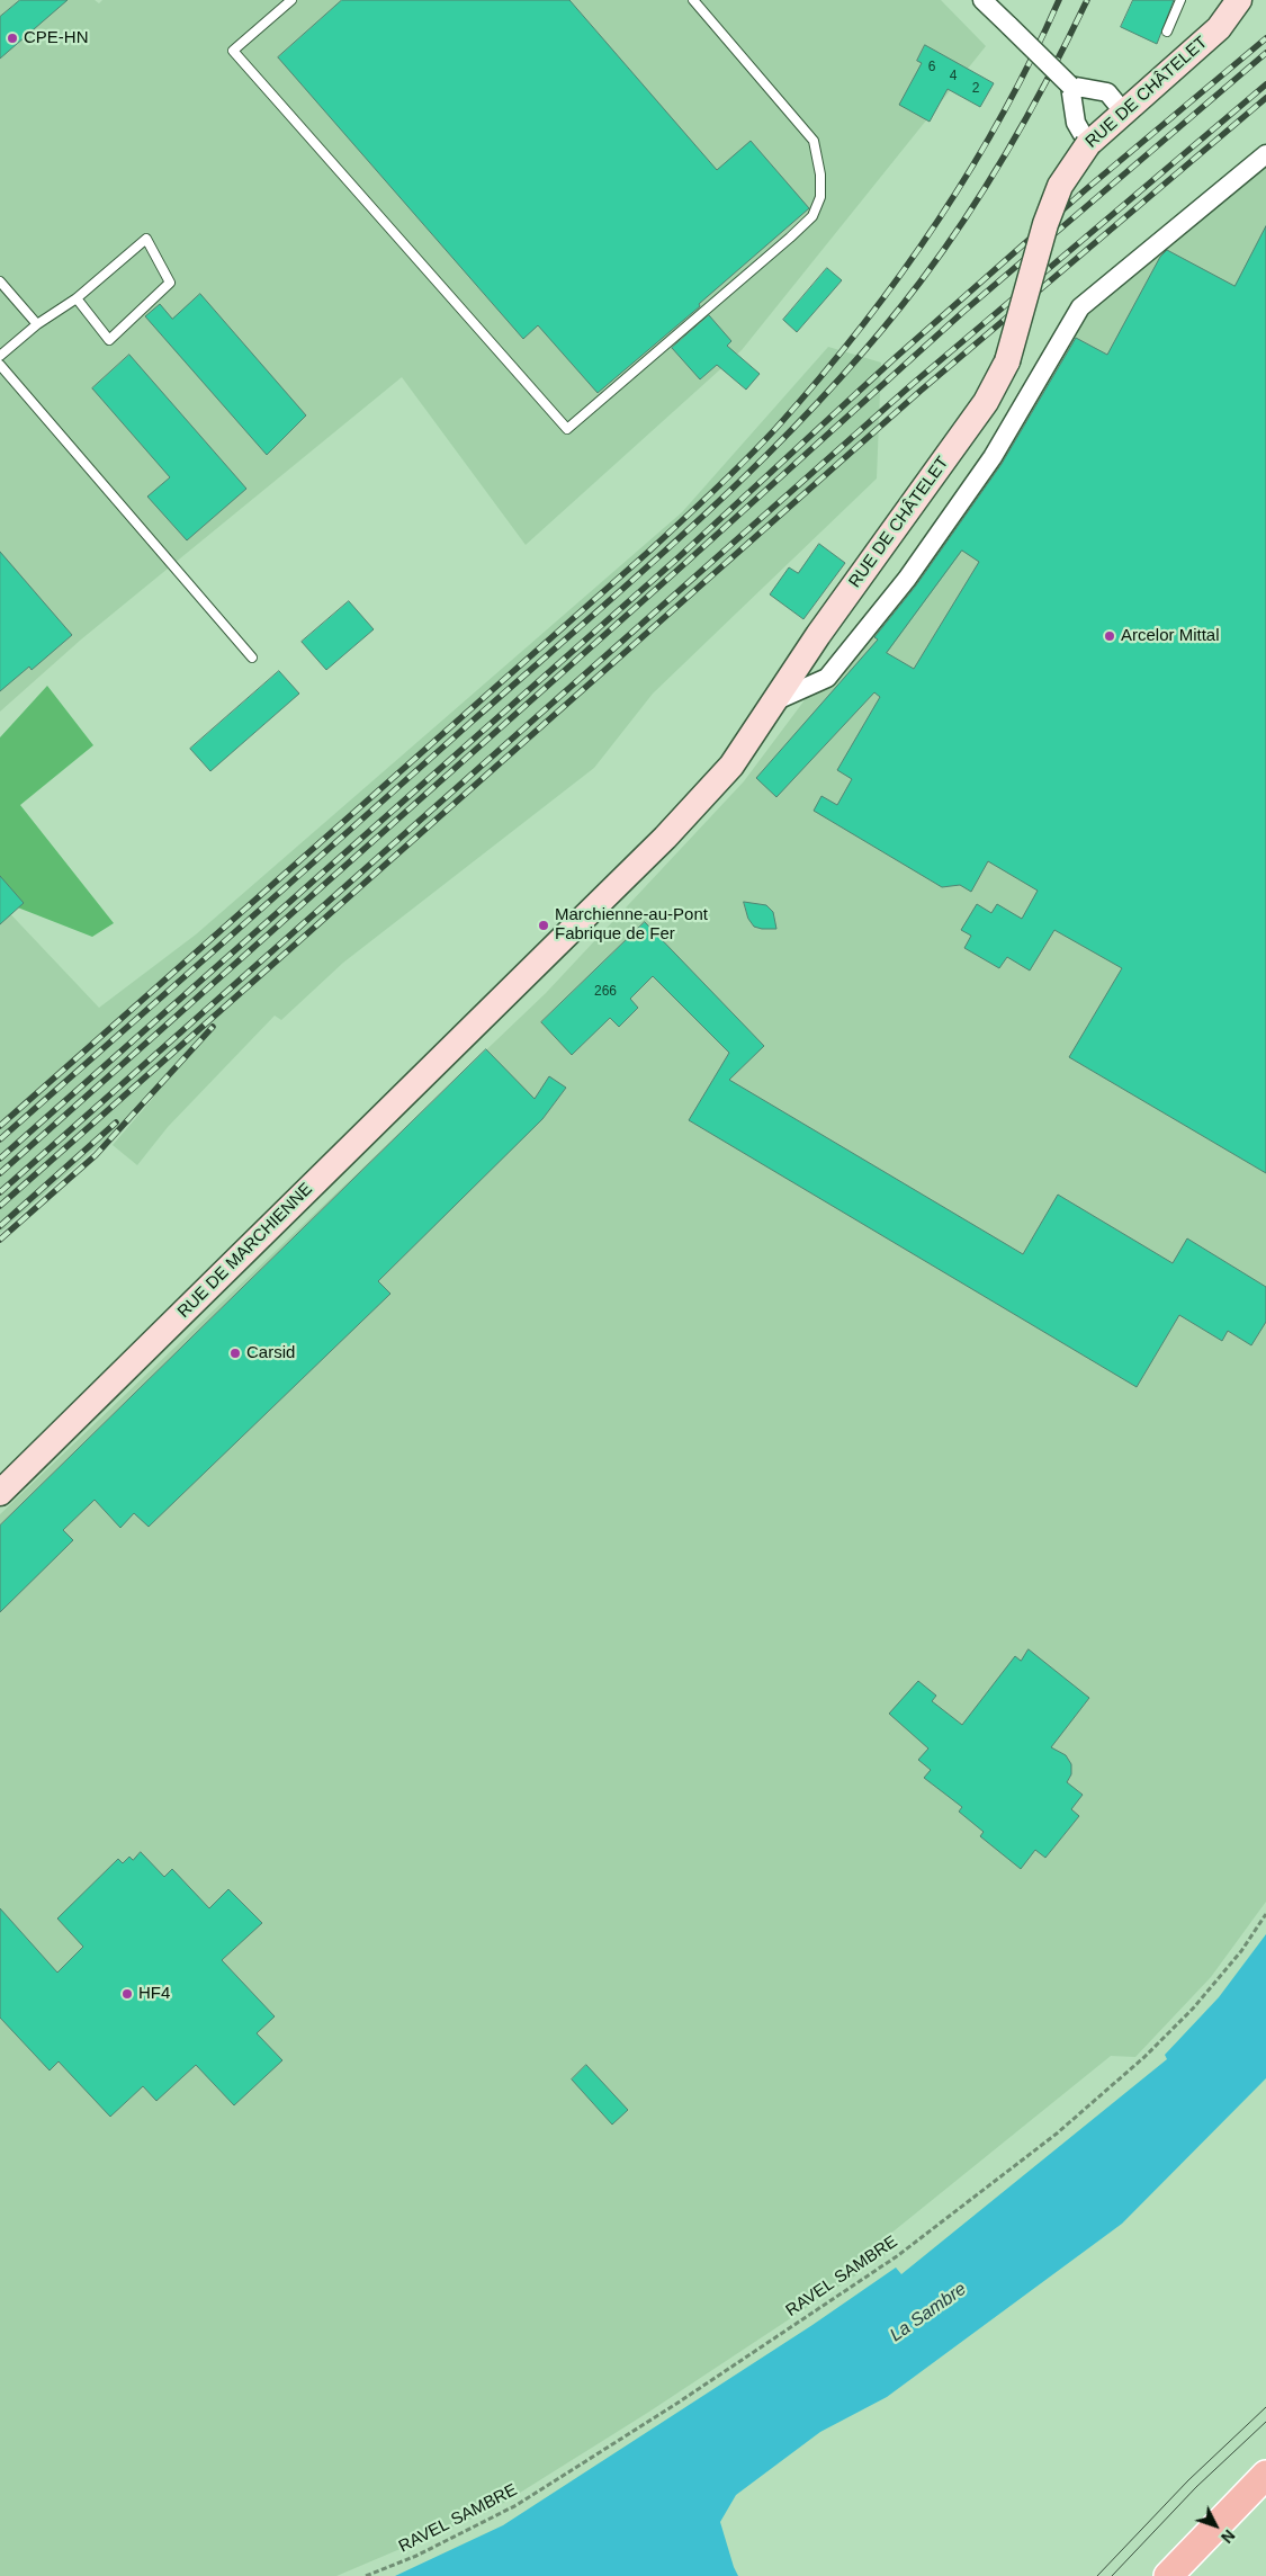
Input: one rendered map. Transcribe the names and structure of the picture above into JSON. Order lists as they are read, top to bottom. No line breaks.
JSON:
{"streets":{"main road":["RUE DE CHÂTELET","RUE DE MARCHIENNE"],"path":["RAVEL SAMBRE"]},"crossings":[["RUE DE CHÂTELET","RUE DE MARCHIENNE"]],"water":["La Sambre"],"places":["CPE-HN","Arcelor Mittal","Marchienne-au-Pont Fabrique de Fer","Carsid","HF4"],"house_numbers":["6","4","2","266"],"north":"bottom right"}
